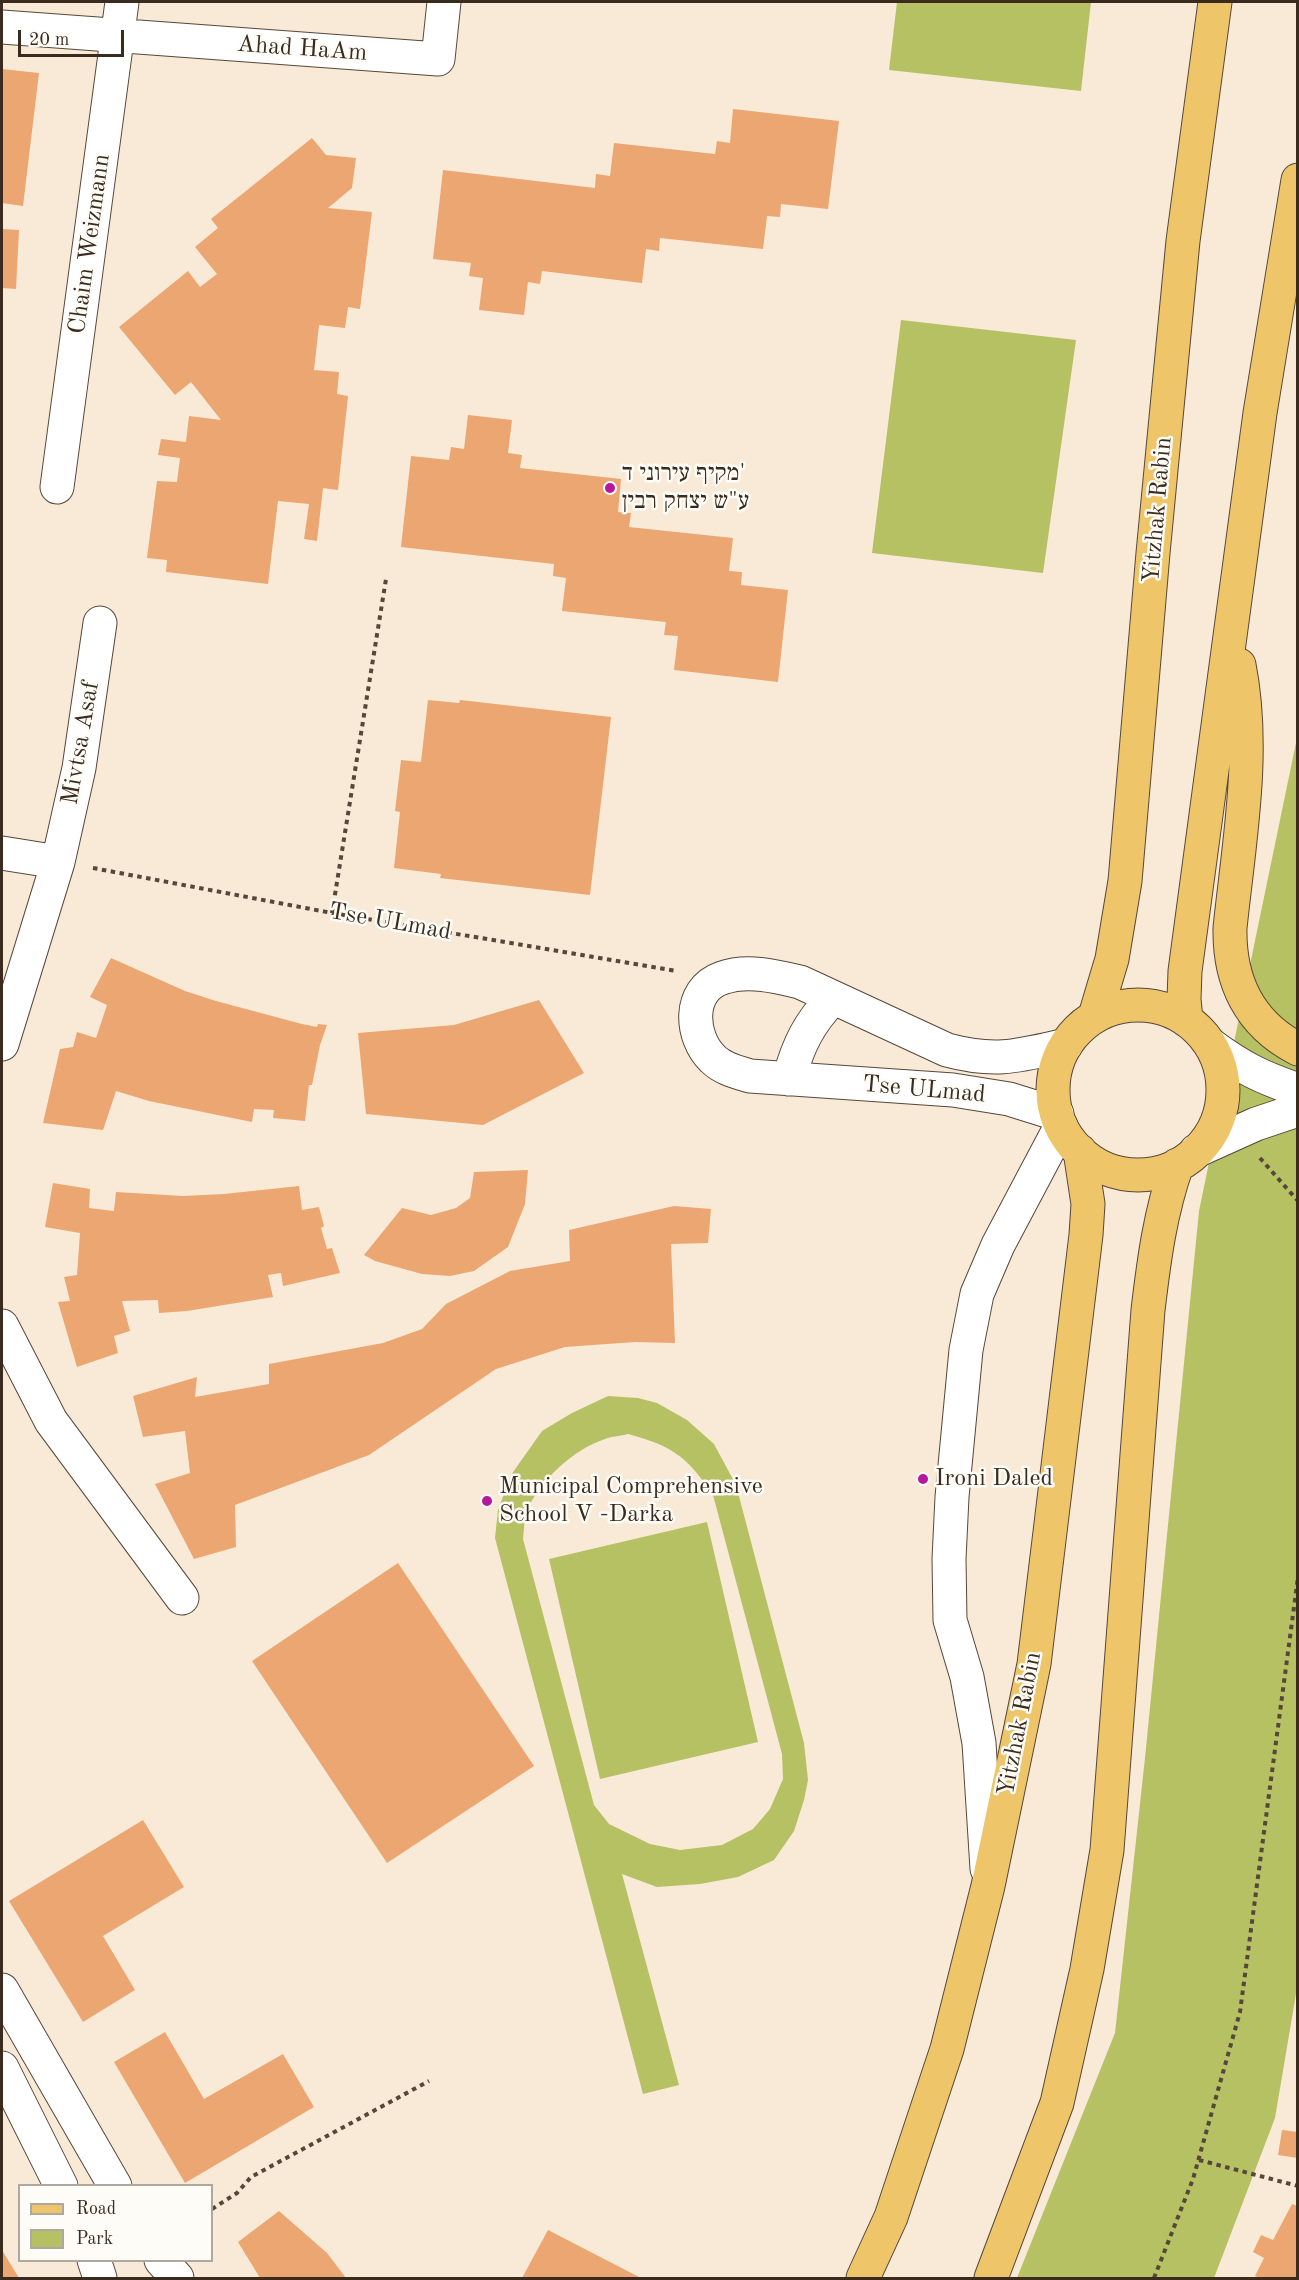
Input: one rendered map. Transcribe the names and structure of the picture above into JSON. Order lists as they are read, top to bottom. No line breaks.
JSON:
{"streets":{"main road":["Yitzhak Rabin"],"street":["Ahad HaAm","Chaim Weizmann","Mivtsa Asaf","Tse ULmad"]},"crossings":[["Ahad HaAm","Chaim Weizmann"],["Yitzhak Rabin","Tse ULmad"],["Mivtsa Asaf","Tse ULmad"]],"places":["מקיף עירוני ד' ע\"ש יצחק רבין","Ironi Daled","Municipal Comprehensive School V -Darka"],"legend":["Road","Park"],"scale_bar":"20 m"}
